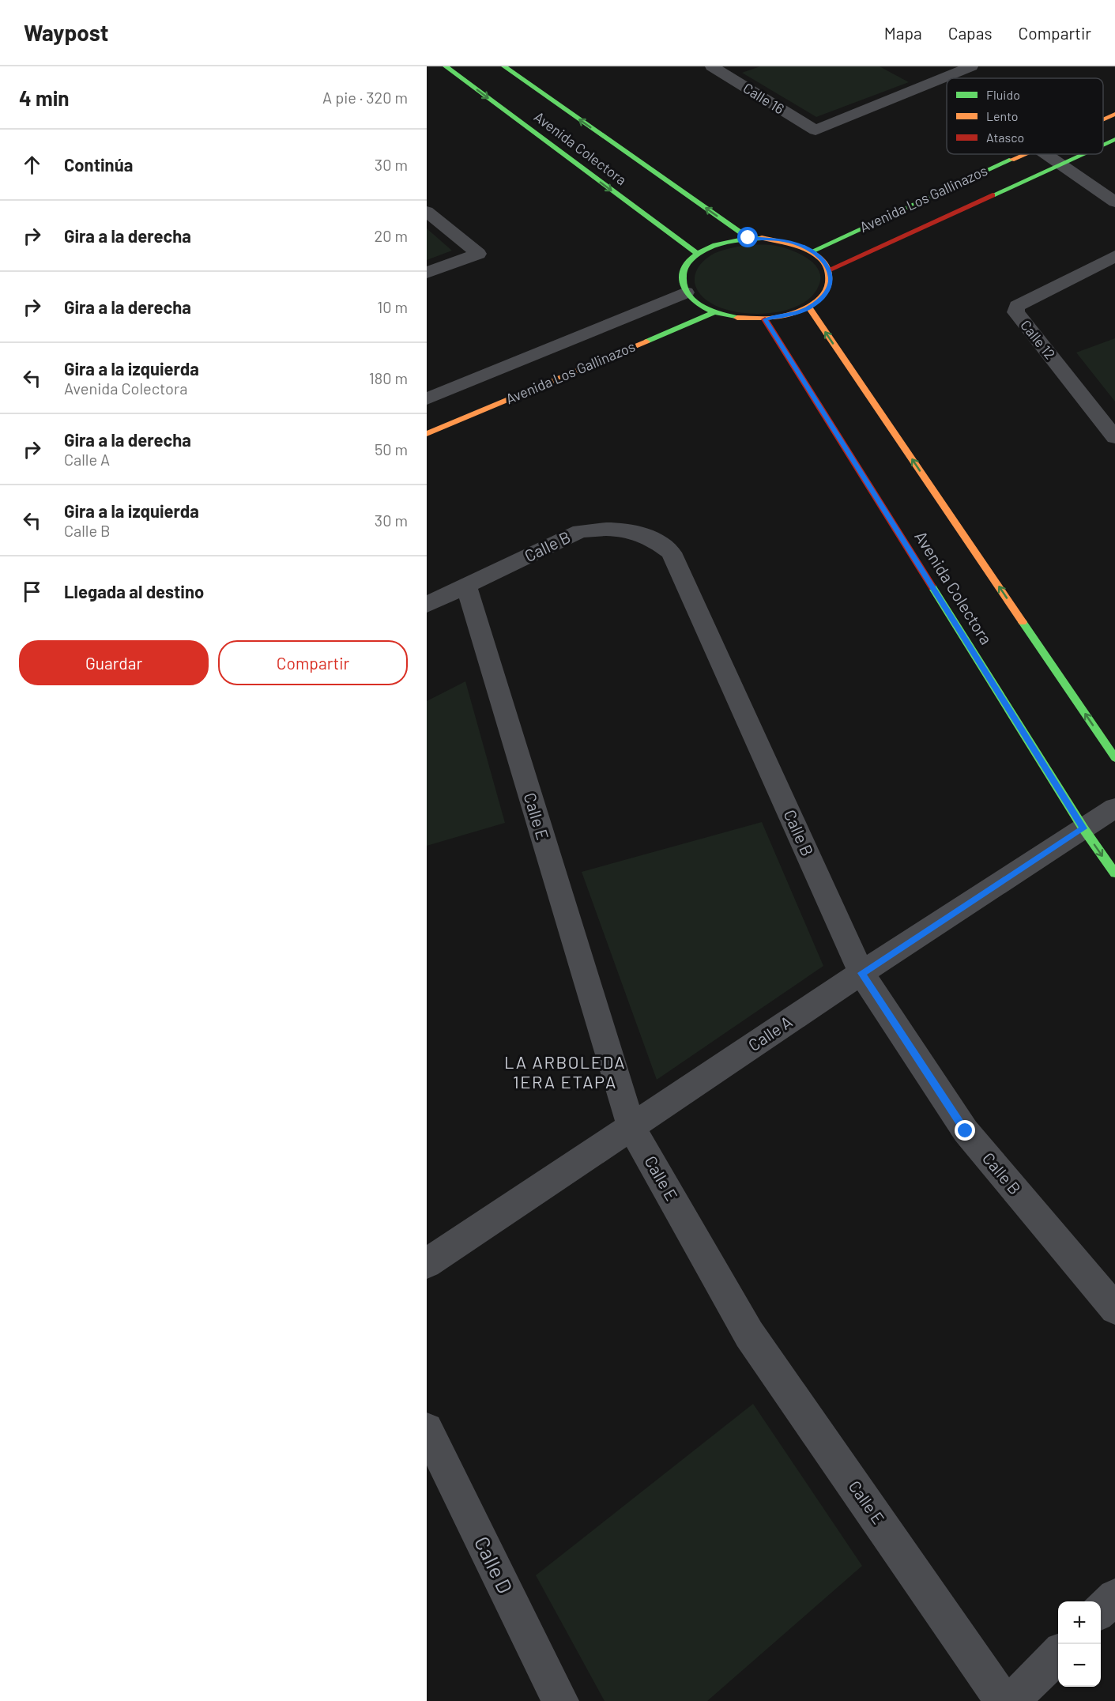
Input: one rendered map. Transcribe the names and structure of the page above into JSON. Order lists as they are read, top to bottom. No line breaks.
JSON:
{"streets":{"street":["Calle 16","Avenida Colectora","Avenida Los Gallinazos","Calle 12","Calle B","Calle E","Calle A","Calle D"]},"crossings":[["Avenida Colectora","Avenida Los Gallinazos"],["Avenida Colectora","Calle A"],["Calle B","Calle E"],["Calle B","Calle A"],["Calle E","Calle A"]],"districts":["LA ARBOLEDA 1ERA ETAPA"],"legend":["Fluido","Lento","Atasco"],"page":{"header":"Waypost","nav":["Mapa","Capas","Compartir"],"heading":["4 min","A pie · 320 m"],"list":[["Continúa","30 m"],["Gira a la derecha","20 m"],["Gira a la derecha","10 m"],["Gira a la izquierda","Avenida Colectora","180 m"],["Gira a la derecha","Calle A","50 m"],["Gira a la izquierda","Calle B","30 m"],"Llegada al destino"],"buttons":["Guardar","Compartir"],"map_buttons":["+","−"]}}
